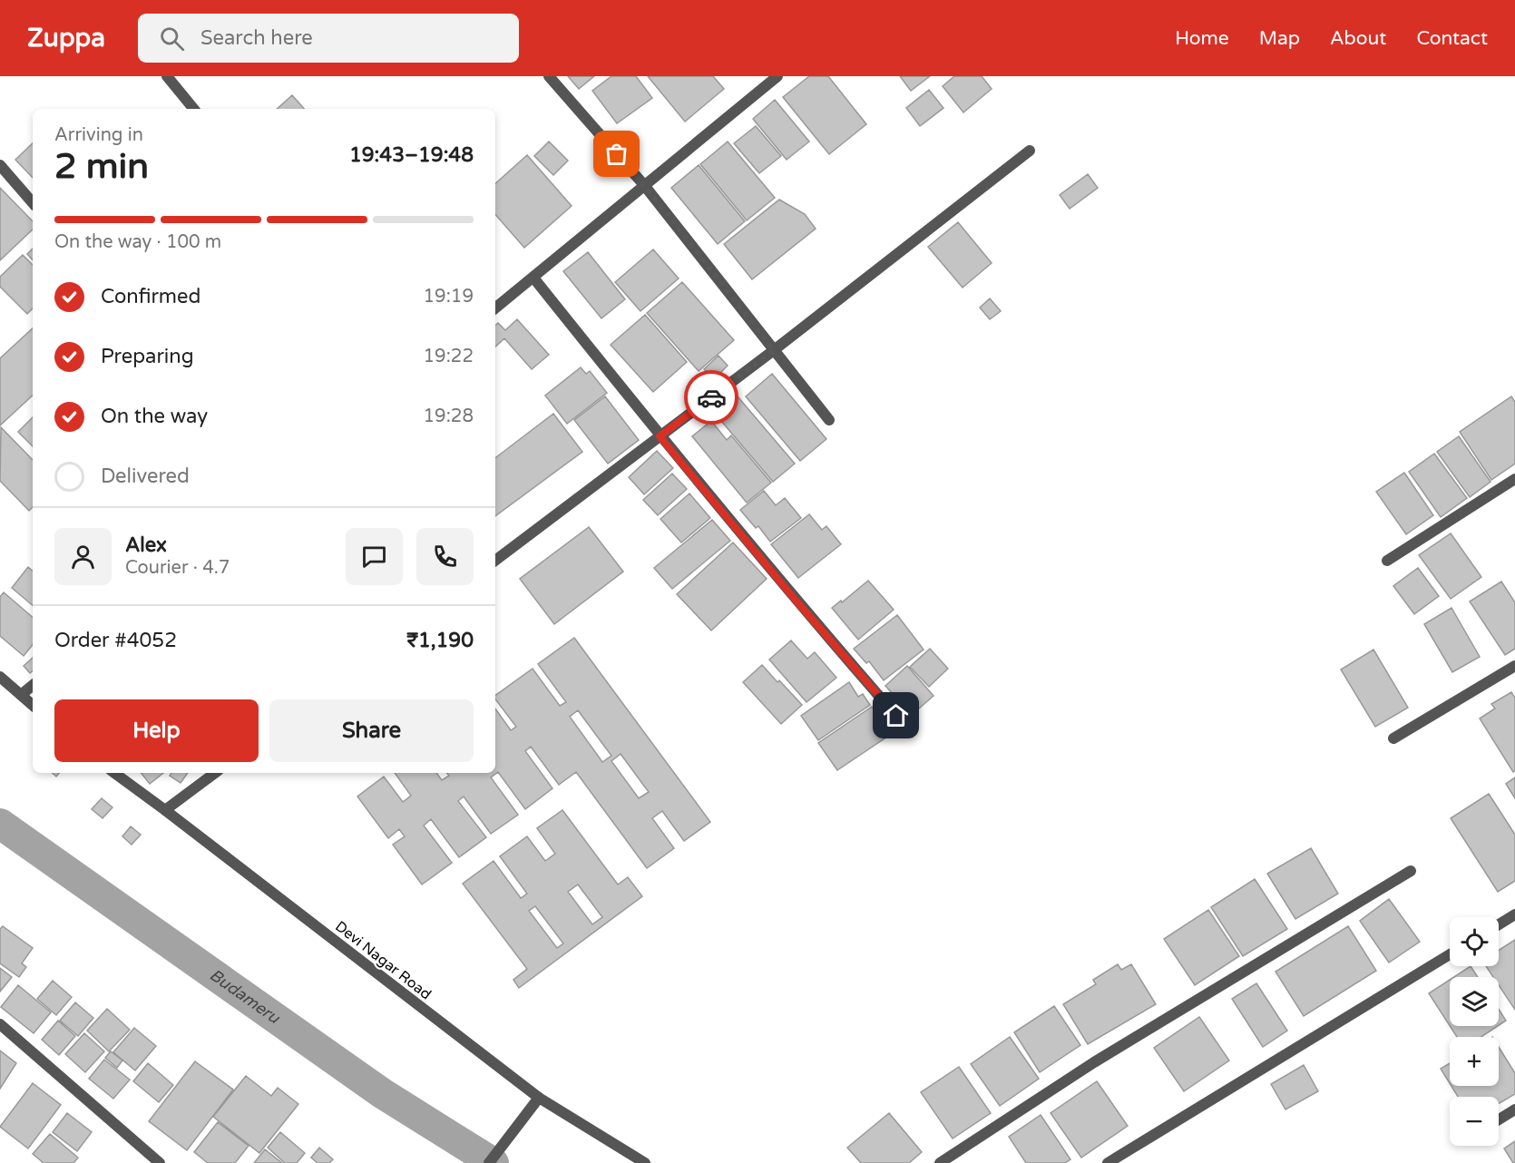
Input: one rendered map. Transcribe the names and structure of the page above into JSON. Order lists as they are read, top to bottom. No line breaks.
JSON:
{"streets":{"street":["Devi Nagar Road"]},"water":["Budameru"],"page":{"header":"Zuppa","search":"Search here","nav":["Home","Map","About","Contact"],"heading":["2 min","Arriving in","19:43–19:48"],"panel":["Alex","Courier · 4.7","Order #4052","₹1,190"],"bar":"On the way · 100 m","list":[["Confirmed","19:19"],["Preparing","19:22"],["On the way","19:28"],"Delivered"],"buttons":["Help","Share"],"map_buttons":["+","−"]}}
